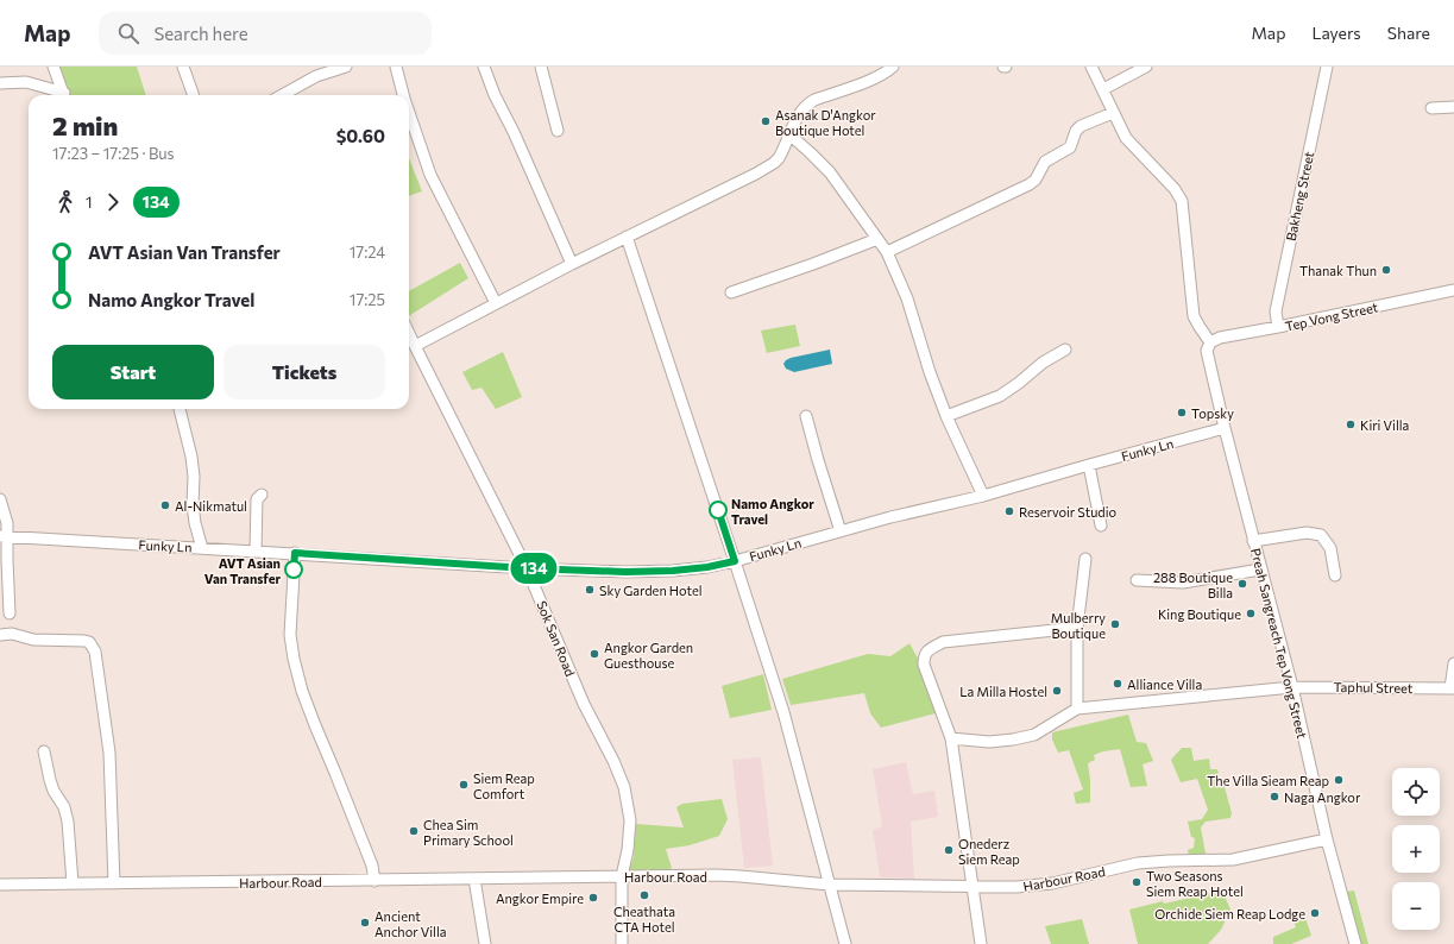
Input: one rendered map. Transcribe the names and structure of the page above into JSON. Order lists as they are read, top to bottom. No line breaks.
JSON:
{"streets":{"street":["Bakheng Street","Tep Vong Street","Funky Ln","Sok San Road","Preah Sangreach Tep Vong Street","Taphul Street","Harbour Road"]},"crossings":[["Bakheng Street","Tep Vong Street"],["Tep Vong Street","Preah Sangreach Tep Vong Street"],["Funky Ln","Sok San Road"],["Funky Ln","Preah Sangreach Tep Vong Street"],["Sok San Road","Harbour Road"],["Preah Sangreach Tep Vong Street","Taphul Street"],["Preah Sangreach Tep Vong Street","Harbour Road"]],"places":["Asanak D'Angkor Boutique Hotel","Thanak Thun","Topsky","Kiri Villa","Al-Nikmatul","Namo Angkor Travel","Reservoir Studio","AVT Asian Van Transfer","288 Boutique Billa","Sky Garden Hotel","King Boutique","Mulberry Boutique","Angkor Garden Guesthouse","Alliance Villa","La Milla Hostel","The Villa Sieam Reap","Siem Reap Comfort","Naga Angkor","Chea Sim Primary School","Onederz Siem Reap","Two Seasons Siem Reap Hotel","Cheathata CTA Hotel","Angkor Empire","Orchide Siem Reap Lodge","Ancient Anchor Villa"],"lines":["bus line 134"],"page":{"header":"Map","search":"Search here","nav":["Map","Layers","Share"],"on_map":"134","heading":["2 min","17:23 – 17:25 · Bus","$0.60"],"legs":["1","134"],"list":[{"name":"AVT Asian Van Transfer","value":"17:24"},{"name":"Namo Angkor Travel","value":"17:25"}],"buttons":["Start","Tickets"],"map_buttons":["+","−"]}}
